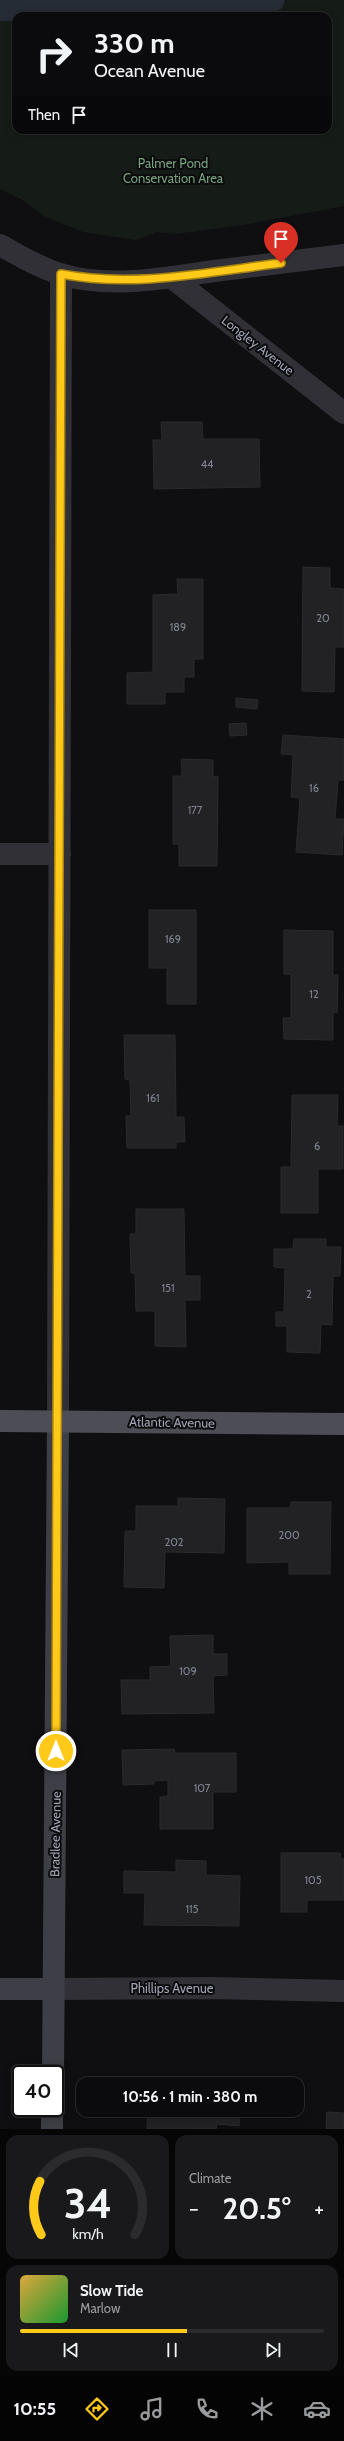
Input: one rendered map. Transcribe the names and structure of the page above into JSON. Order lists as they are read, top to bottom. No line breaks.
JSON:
{"streets":{"main road":["Atlantic Avenue"],"street":["Longley Avenue","Bradlee Avenue","Phillips Avenue"]},"crossings":[["Atlantic Avenue","Bradlee Avenue"],["Bradlee Avenue","Phillips Avenue"]],"parks":["Palmer Pond Conservation Area"],"house_numbers":["44","20","189","16","177","169","12","161","6","151","2","200","202","109","107","105","115"],"page":{"turn":["330 m","Ocean Avenue"],"then":"Then","limit":"40","trip":"10:56 · 1 min · 380 m","tile":"Climate","heat":["−","20.5°","+"],"song":["Slow Tide","Marlow"],"tabs":"10:55","gauge":["34","km/h"]}}
